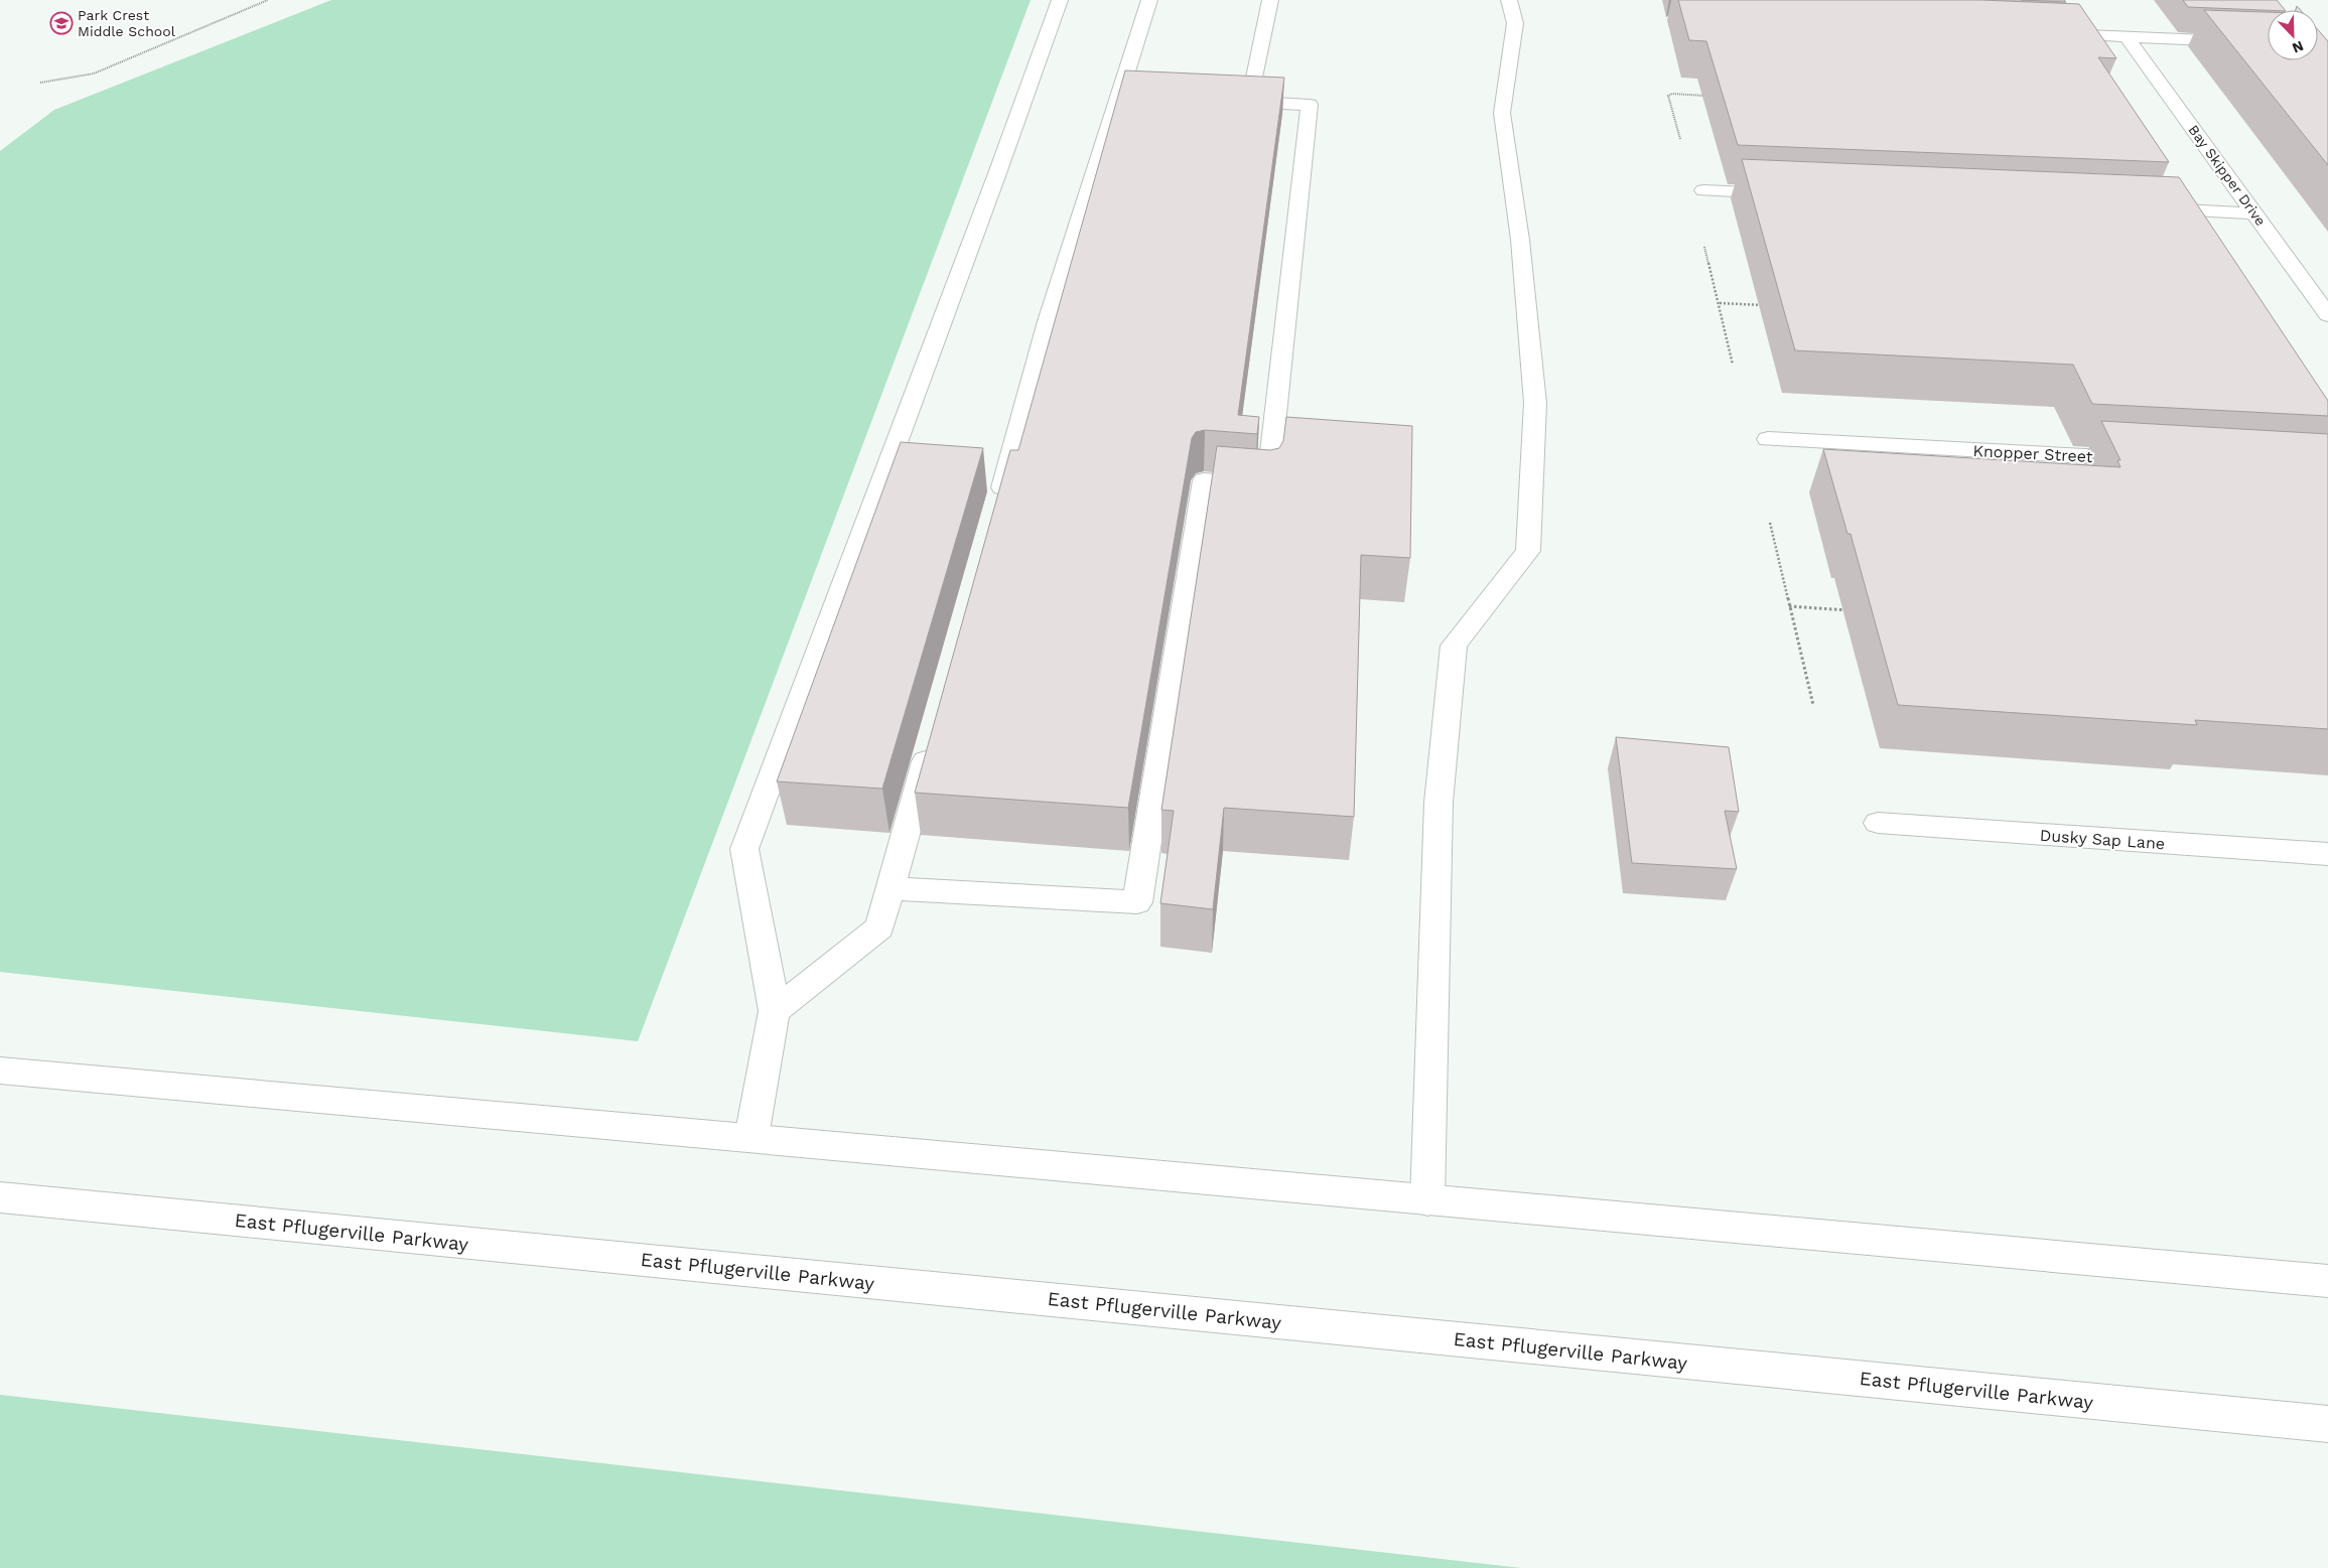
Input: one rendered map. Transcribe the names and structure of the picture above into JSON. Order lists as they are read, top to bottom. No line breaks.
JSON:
{"streets":{"main road":["Bay Skipper Drive","Knopper Street","Dusky Sap Lane","East Pflugerville Parkway"]},"places":{"school or university":["Park Crest Middle School"]},"north":"bottom right"}
